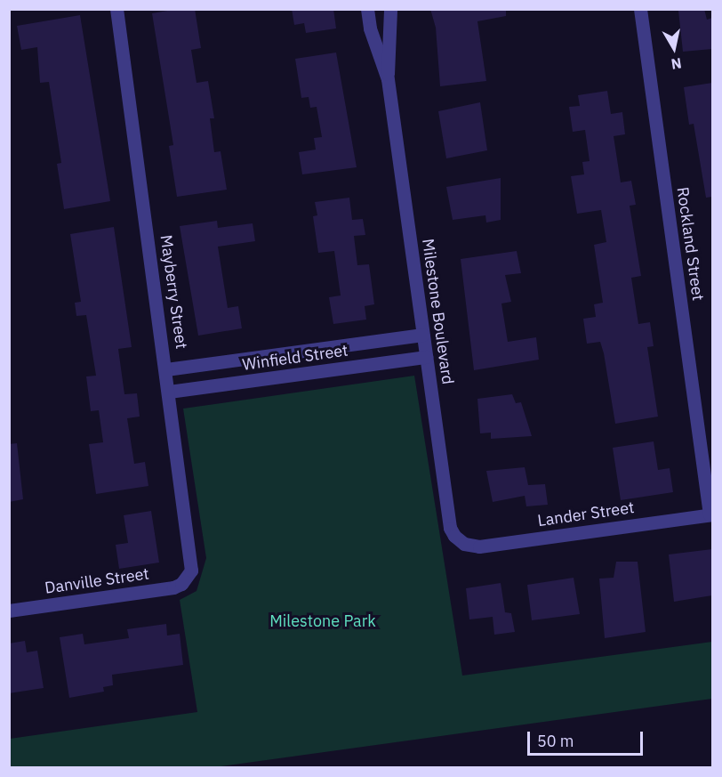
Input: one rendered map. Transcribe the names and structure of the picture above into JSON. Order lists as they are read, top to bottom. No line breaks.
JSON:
{"streets":{"street":["Rockland Street","Mayberry Street","Milestone Boulevard","Winfield Street","Lander Street","Danville Street"]},"crossings":[["Rockland Street","Lander Street"],["Mayberry Street","Winfield Street"],["Mayberry Street","Danville Street"],["Milestone Boulevard","Winfield Street"],["Milestone Boulevard","Lander Street"]],"parks":["Milestone Park"],"scale_bar":"50 m","north":"bottom"}
